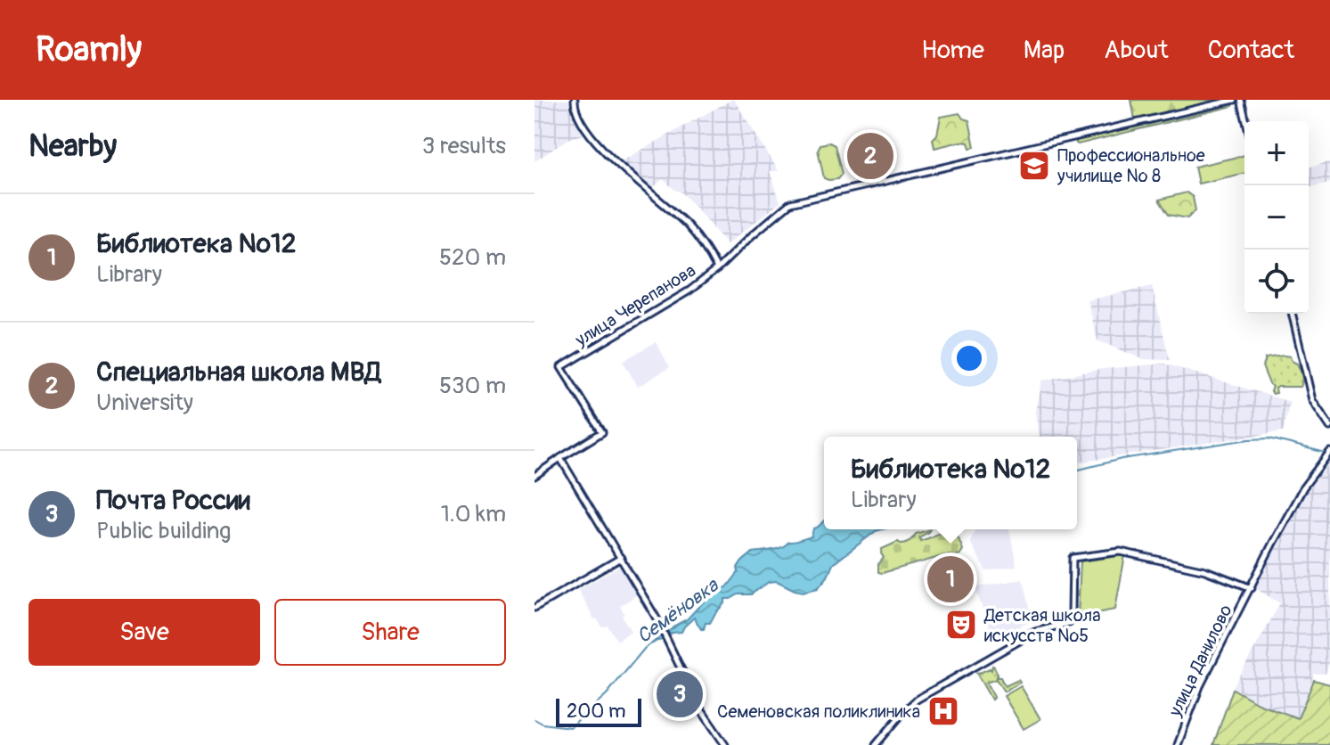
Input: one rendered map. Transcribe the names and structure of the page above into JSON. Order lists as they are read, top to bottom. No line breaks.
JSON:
{"streets":{"main road":["улица Черепанова","улица Данилово"]},"water":["Семёновка"],"places":{"school or university":["Профессиональное училище № 8"],"theatre":["Детская школа искусств №5"],"hospital":["Семеновская поликлиника"]},"scale_bar":"200 m","page":{"header":"Roamly","nav":["Home","Map","About","Contact"],"heading":["Nearby","3 results"],"map_buttons":["+","−"],"pins":["2","1","3"],"list":[{"mark":"1","name":"Библиотека №12","note":"Library","value":"520 m"},{"mark":"2","name":"Специальная школа МВД","note":"University","value":"530 m"},{"mark":"3","name":"Почта России","note":"Public building","value":"1.0 km"}],"popup":["Библиотека №12","Library"],"buttons":["Save","Share"],"scale":"200 m"}}
